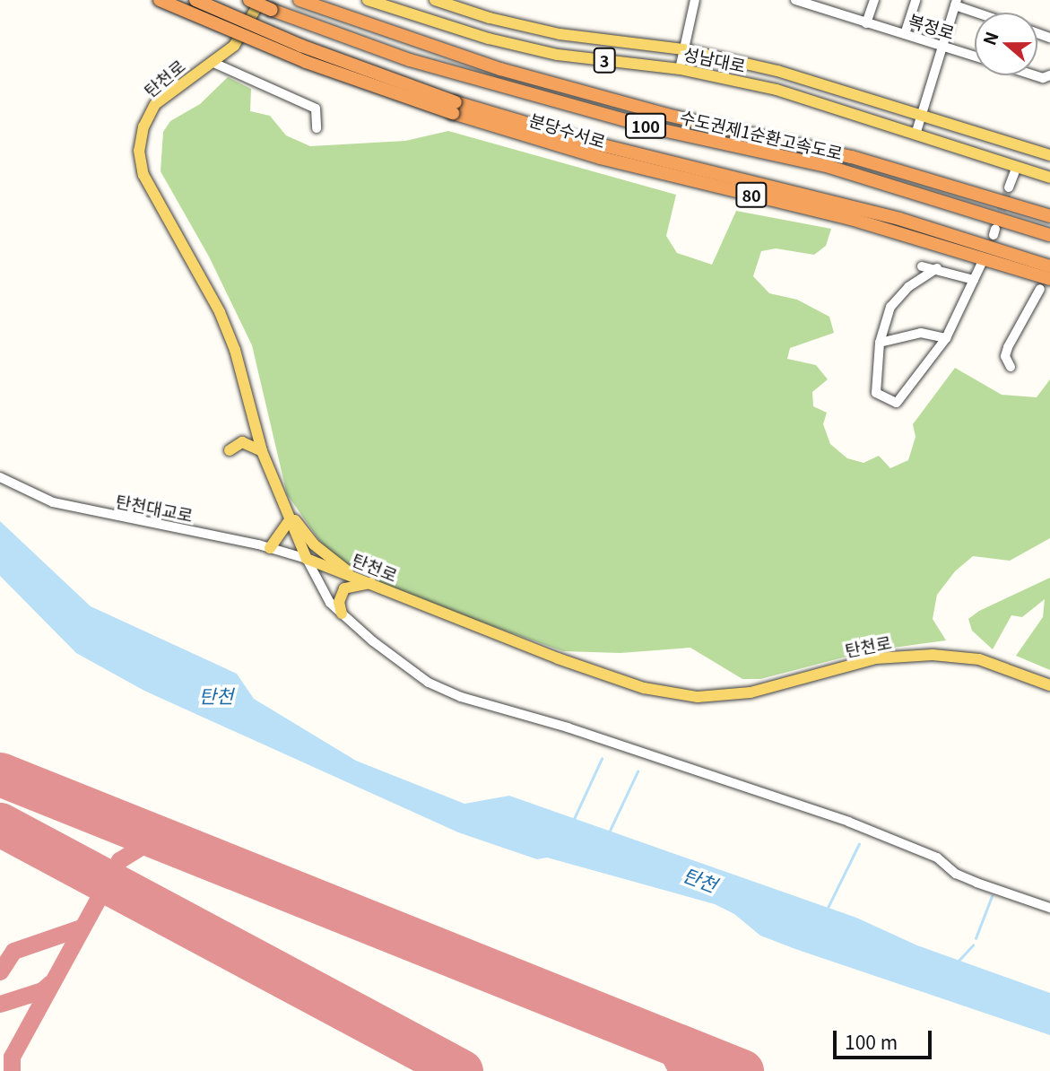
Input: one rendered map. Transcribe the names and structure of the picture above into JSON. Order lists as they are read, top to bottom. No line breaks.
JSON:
{"streets":{"highway":["100","분당수서로","수도권제1순환고속도로","80"],"main road":["성남대로","3","탄천로"],"street":["복정로","탄천대교로"]},"crossings":[["탄천로","탄천대교로"]],"water":["탄천"],"scale_bar":"100 m","north":"left"}
